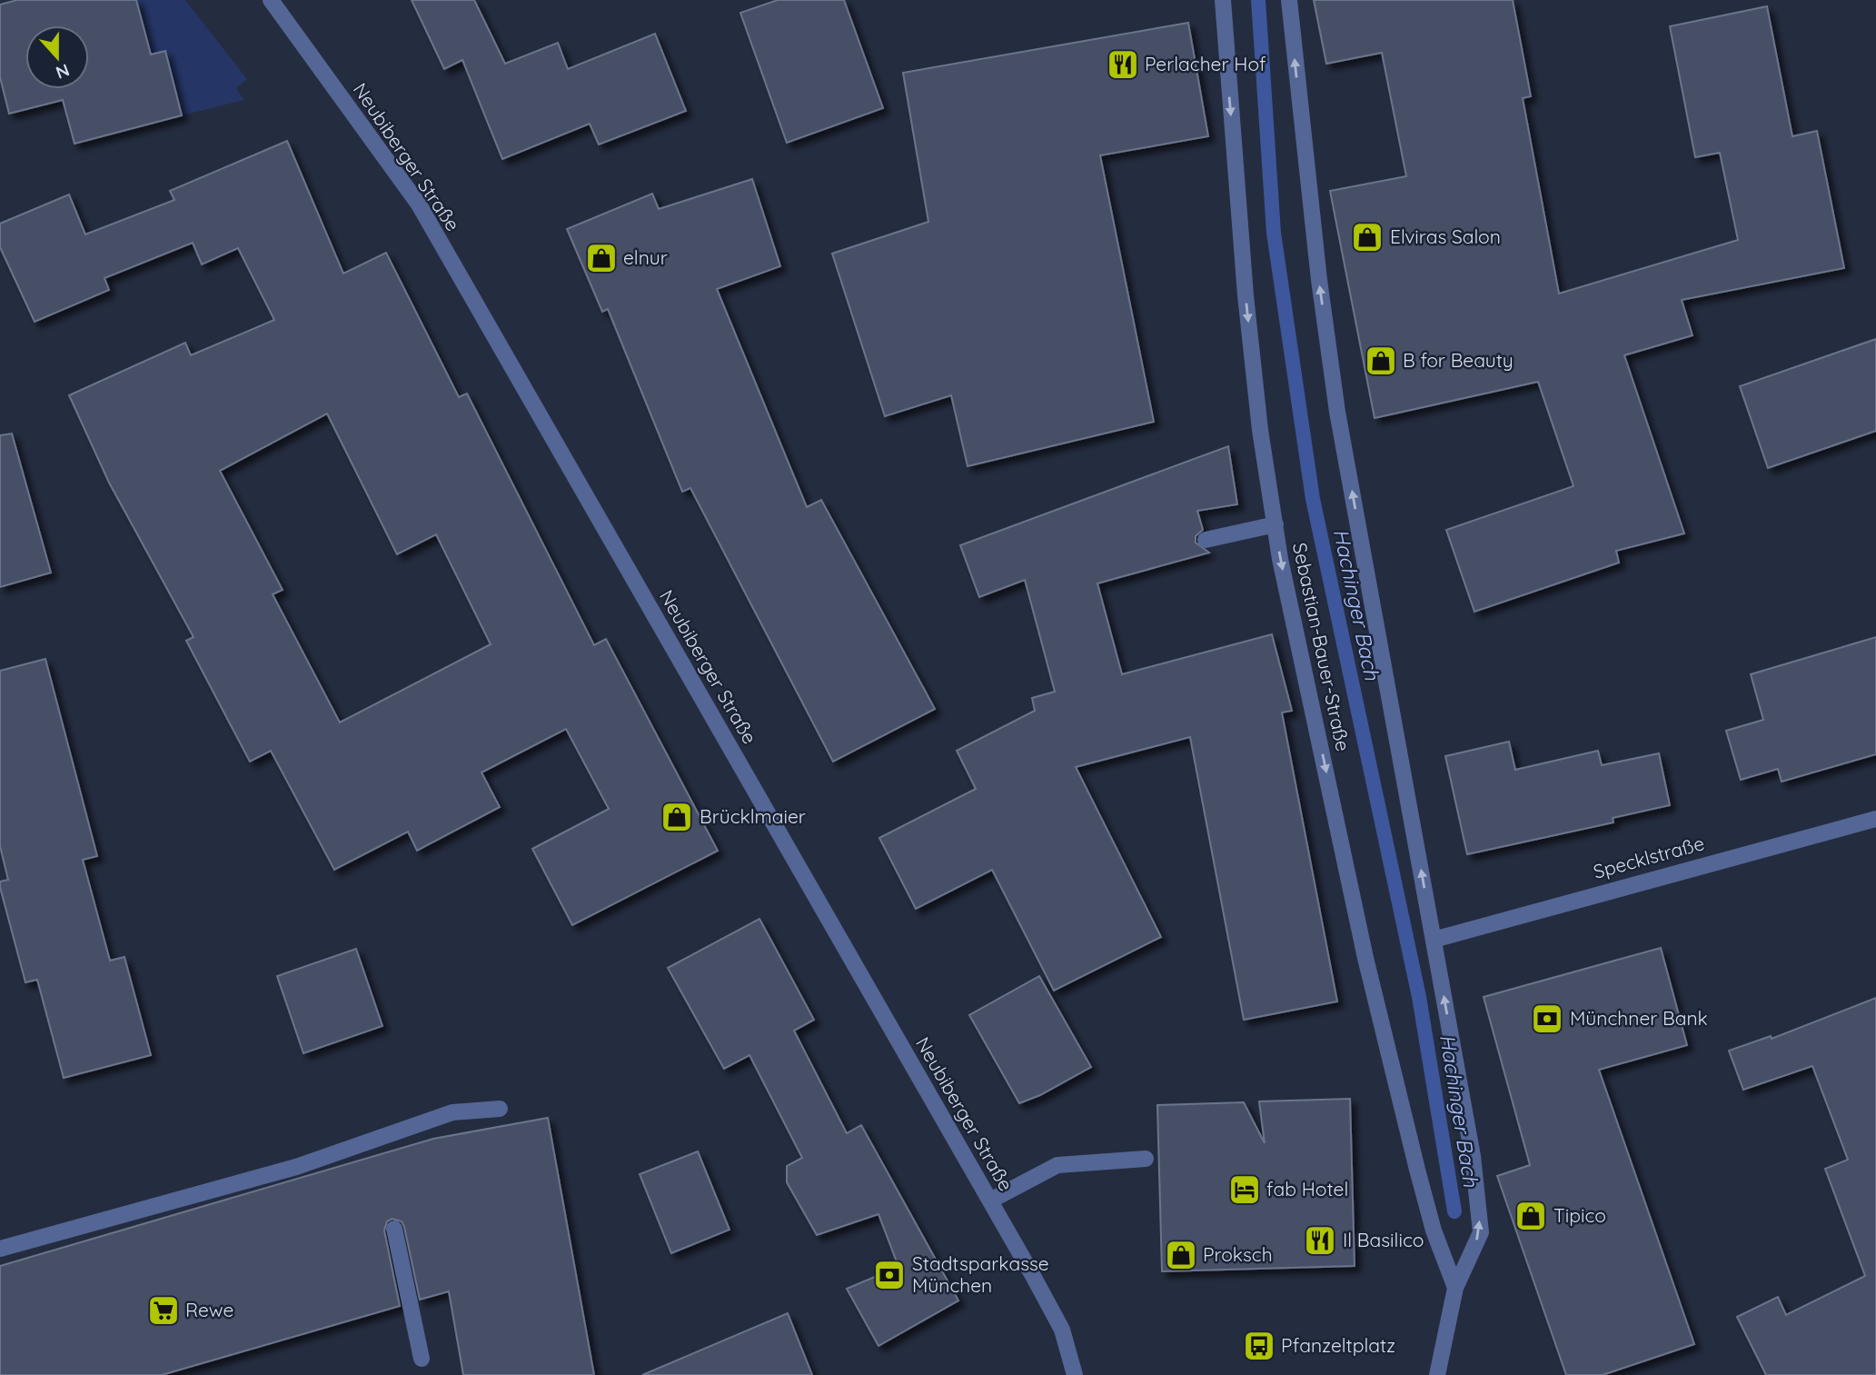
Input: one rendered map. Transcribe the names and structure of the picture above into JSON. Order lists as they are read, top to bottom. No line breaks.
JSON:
{"streets":{"street":["Neubiberger Straße","Sebastian-Bauer-Straße","Specklstraße"]},"water":["Hachinger Bach"],"places":{"restaurant":["Perlacher Hof","Il Basilico"],"shop":["Elviras Salon","elnur","B for Beauty","Brücklmaier","Tipico","Proksch"],"bank":["Münchner Bank","Stadtsparkasse München"],"hotel":["fab Hotel"],"supermarket":["Rewe"],"bus stop":["Pfanzeltplatz"]},"north":"bottom"}
